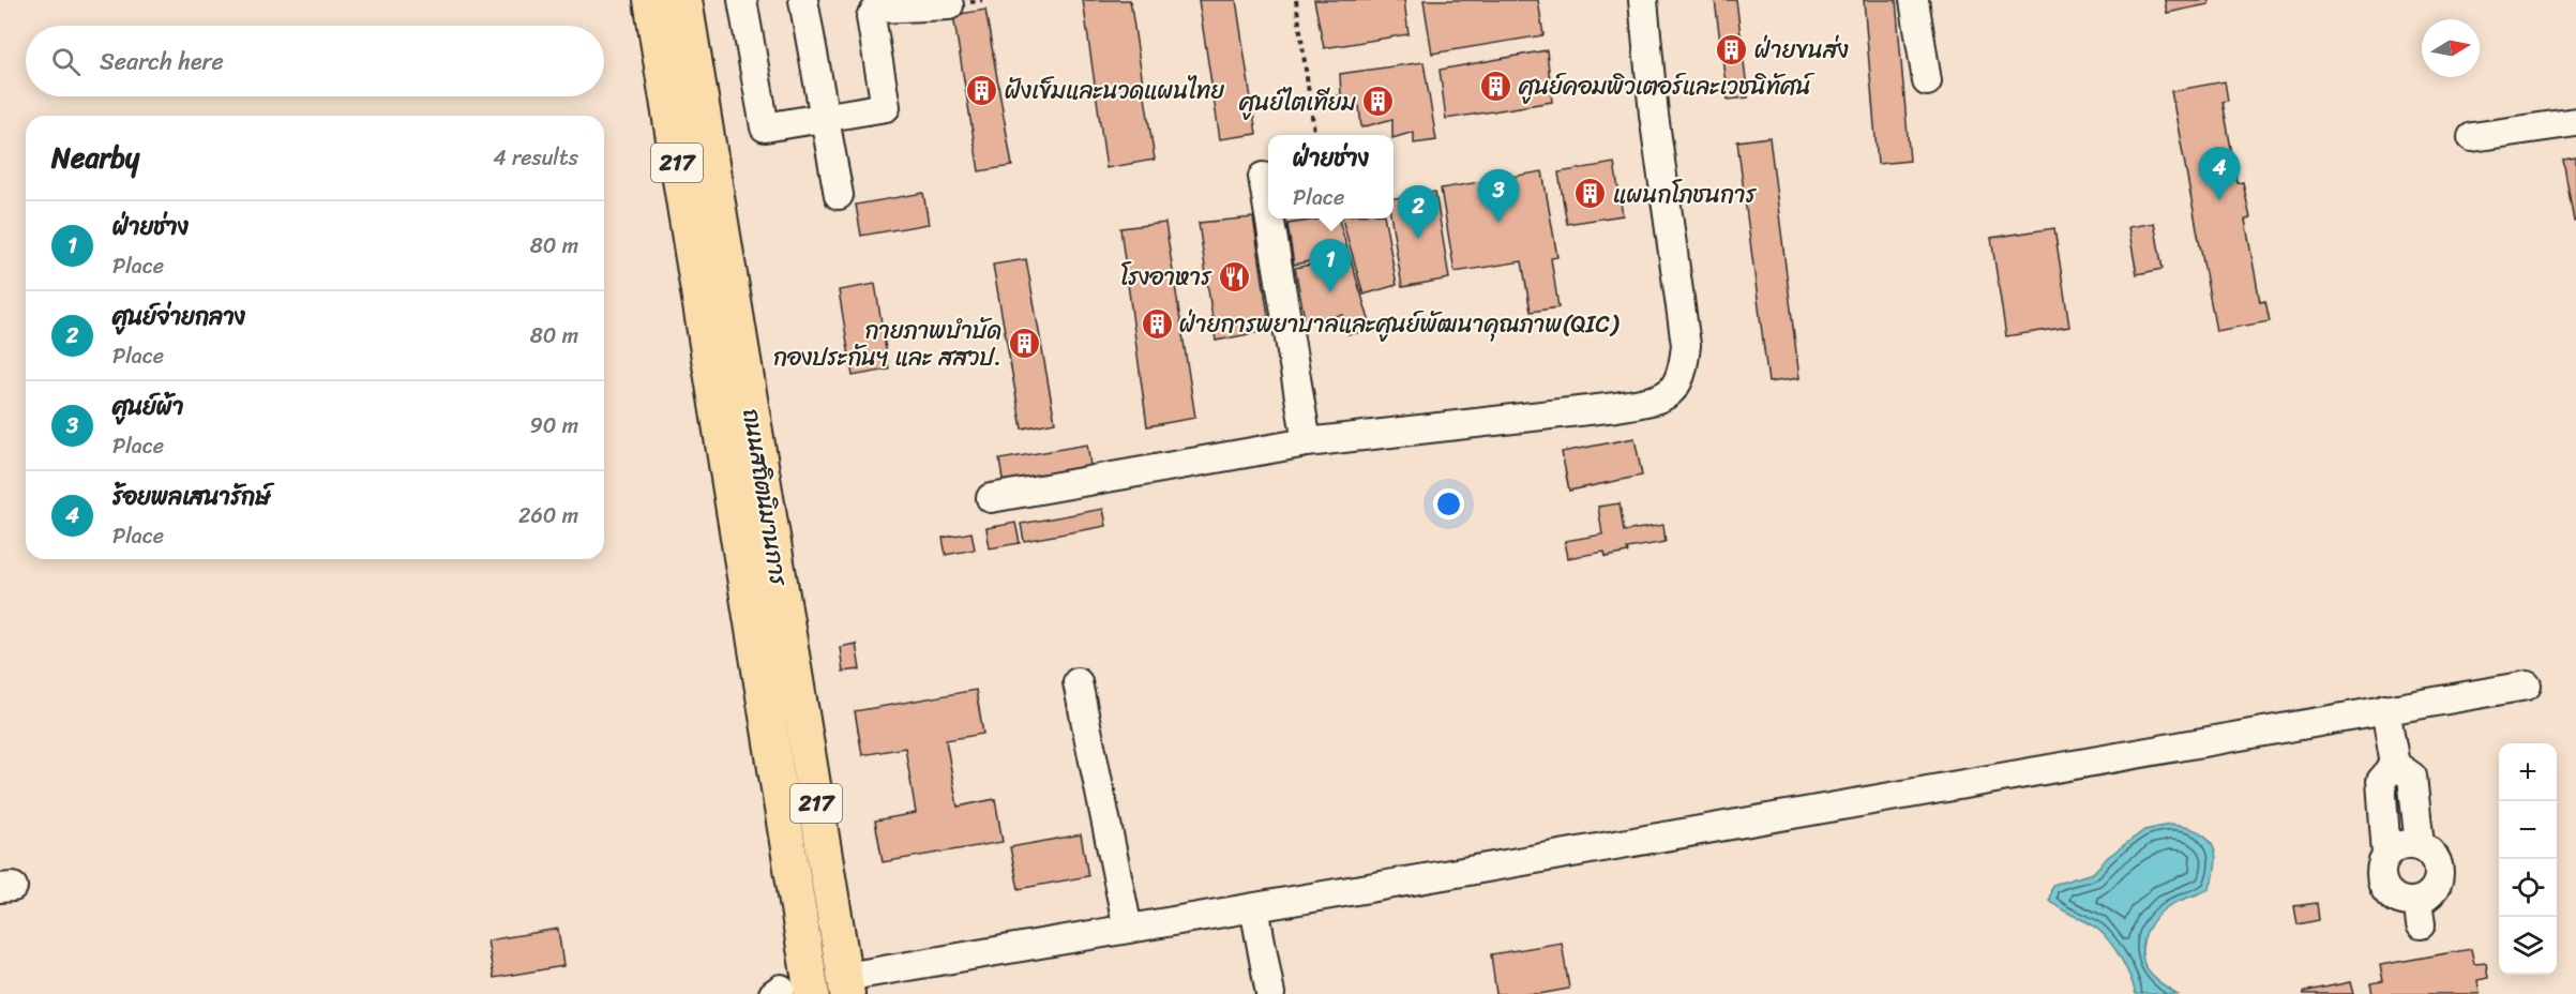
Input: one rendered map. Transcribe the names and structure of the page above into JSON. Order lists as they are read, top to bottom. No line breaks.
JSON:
{"streets":{"main road":["217","ถนนสถิตนิมานการ"]},"places":{"building":["ฝ่ายขนส่ง","ศูนย์คอมพิวเตอร์และเวชนิทัศน์","ฝังเข็มและนวดแผนไทย","ศูนย์ไตเทียม","แผนกโภชนการ","ฝ่ายการพยาบาลและศูนย์พัฒนาคุณภาพ(QIC)","กายภาพบำบัด กองประกันฯ และ สสวป."],"restaurant":["โรงอาหาร"]},"north":"right","page":{"search":"Search here","heading":["Nearby","4 results"],"popup":["ฝ่ายช่าง","Place"],"pins":["4","3","2","1"],"list":[{"mark":"1","name":"ฝ่ายช่าง","note":"Place","value":"80 m"},{"mark":"2","name":"ศูนย์จ่ายกลาง","note":"Place","value":"80 m"},{"mark":"3","name":"ศูนย์ผ้า","note":"Place","value":"90 m"},{"mark":"4","name":"ร้อยพลเสนารักษ์","note":"Place","value":"260 m"}],"map_buttons":["+","−"]}}
